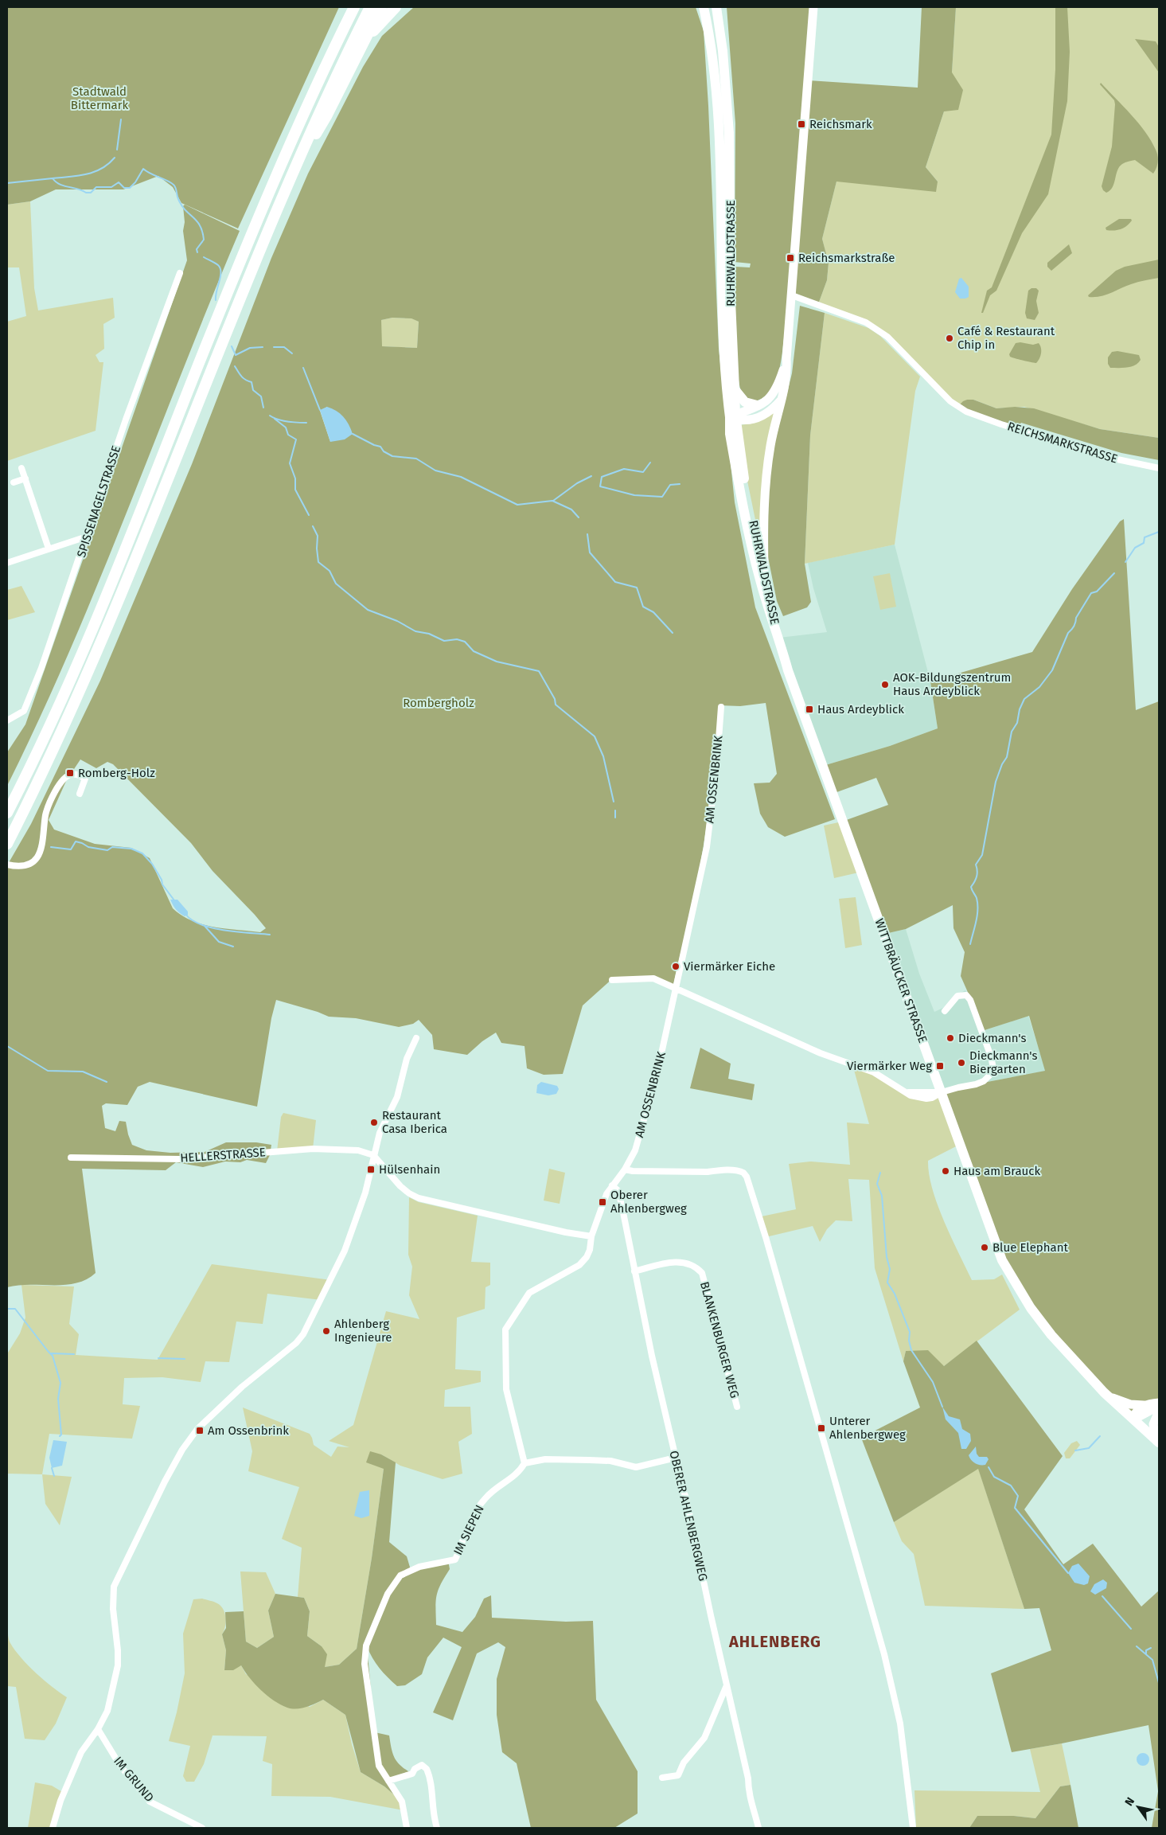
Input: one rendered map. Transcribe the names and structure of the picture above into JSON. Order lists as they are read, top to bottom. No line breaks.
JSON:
{"streets":{"main road":["RUHRWALDSTRASSE","WITTBRÄUCKER STRASSE"],"street":["REICHSMARKSTRASSE","SPISSENAGELSTRASSE","AM OSSENBRINK","HELLERSTRASSE","BLANKENBURGER WEG","OBERER AHLENBERGWEG","IM SIEPEN","IM GRUND"]},"crossings":[["RUHRWALDSTRASSE","WITTBRÄUCKER STRASSE"],["AM OSSENBRINK","OBERER AHLENBERGWEG"],["BLANKENBURGER WEG","OBERER AHLENBERGWEG"]],"districts":["AHLENBERG"],"parks":["Stadtwald Bittermark","Rombergholz"],"places":{"transit":["Reichsmark","Reichsmarkstraße","Haus Ardeyblick","Romberg-Holz","Viermärker Weg","Hülsenhain","Oberer Ahlenbergweg","Unterer Ahlenbergweg","Am Ossenbrink"],"other":["Café & Restaurant Chip in","AOK-Bildungszentrum Haus Ardeyblick","Viermärker Eiche","Dieckmann's","Dieckmann's Biergarten","Restaurant Casa Iberica","Haus am Brauck","Blue Elephant","Ahlenberg Ingenieure"]},"north":"top left"}
